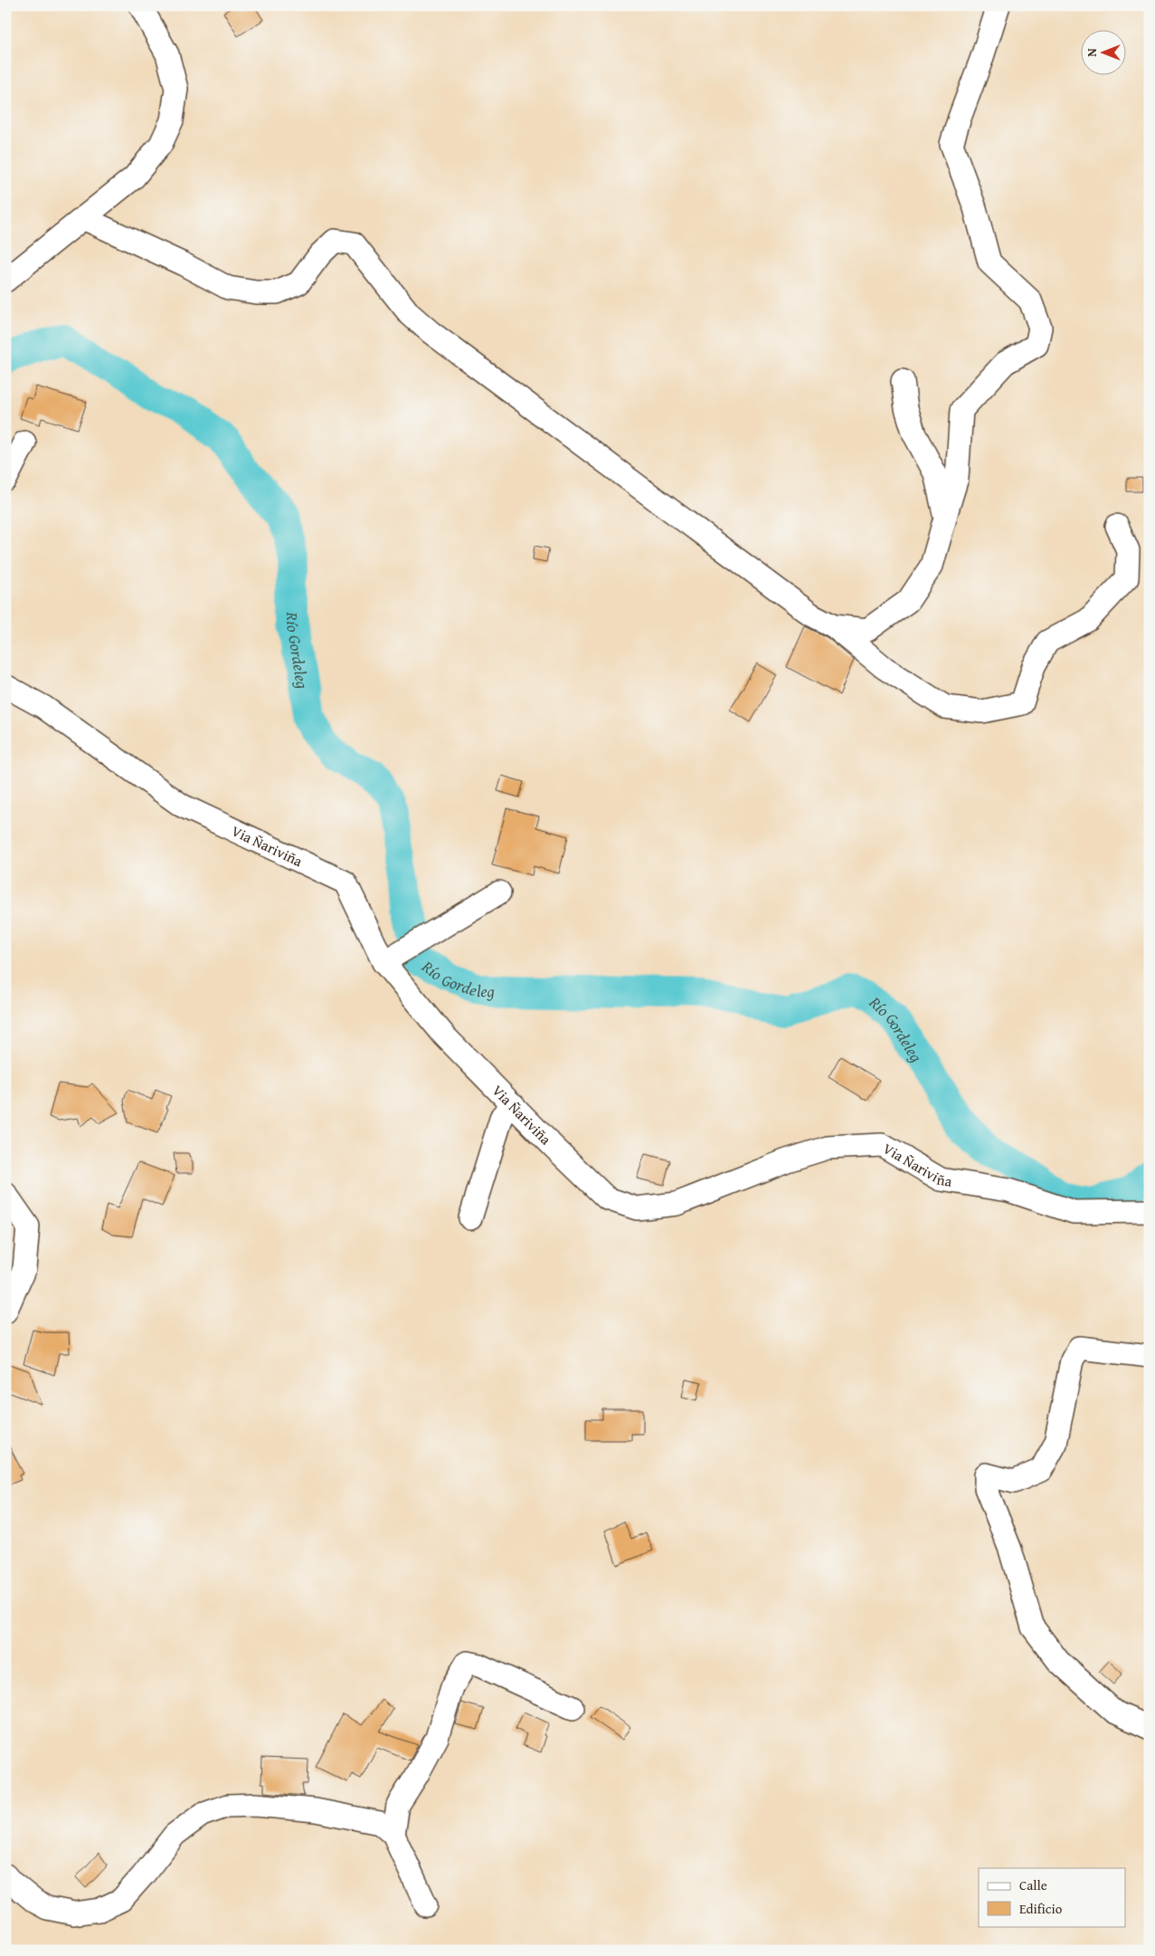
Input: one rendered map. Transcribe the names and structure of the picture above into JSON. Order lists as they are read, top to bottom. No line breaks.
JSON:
{"streets":{"street":["Via Ñariviña"]},"water":["Río Gordeleg"],"legend":["Calle","Edificio"],"north":"left"}
